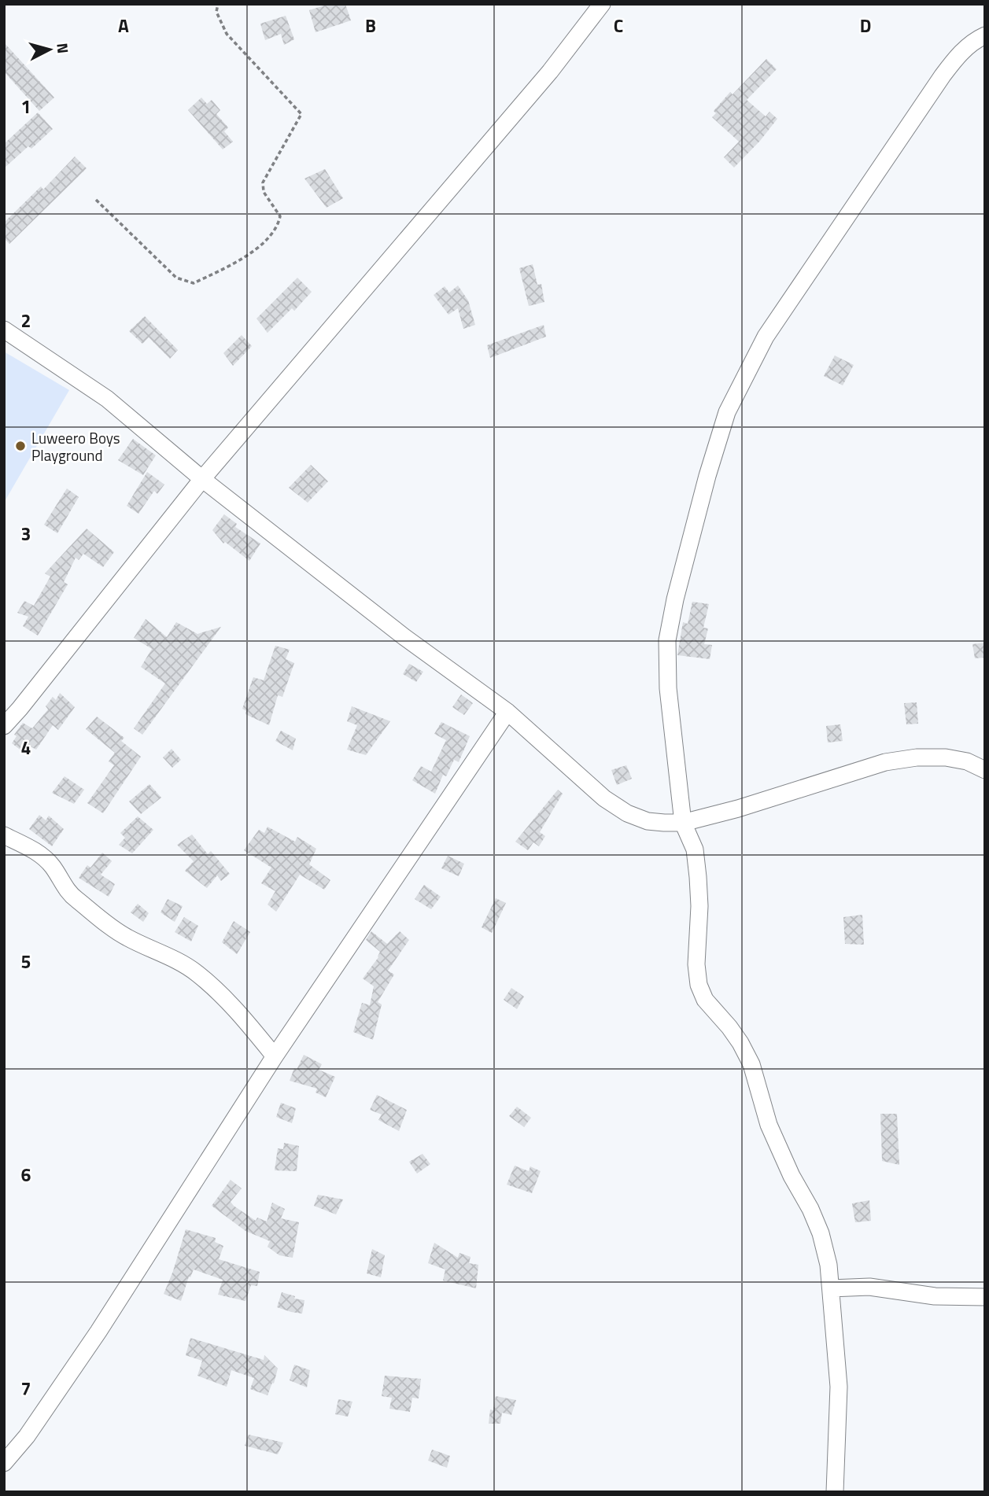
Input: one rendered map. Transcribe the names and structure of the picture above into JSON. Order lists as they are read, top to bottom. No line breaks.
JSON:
{"places":["Luweero Boys Playground"],"north":"right","grid":{"columns":["A","B","C","D"],"rows":["1","2","3","4","5","6","7"]}}
